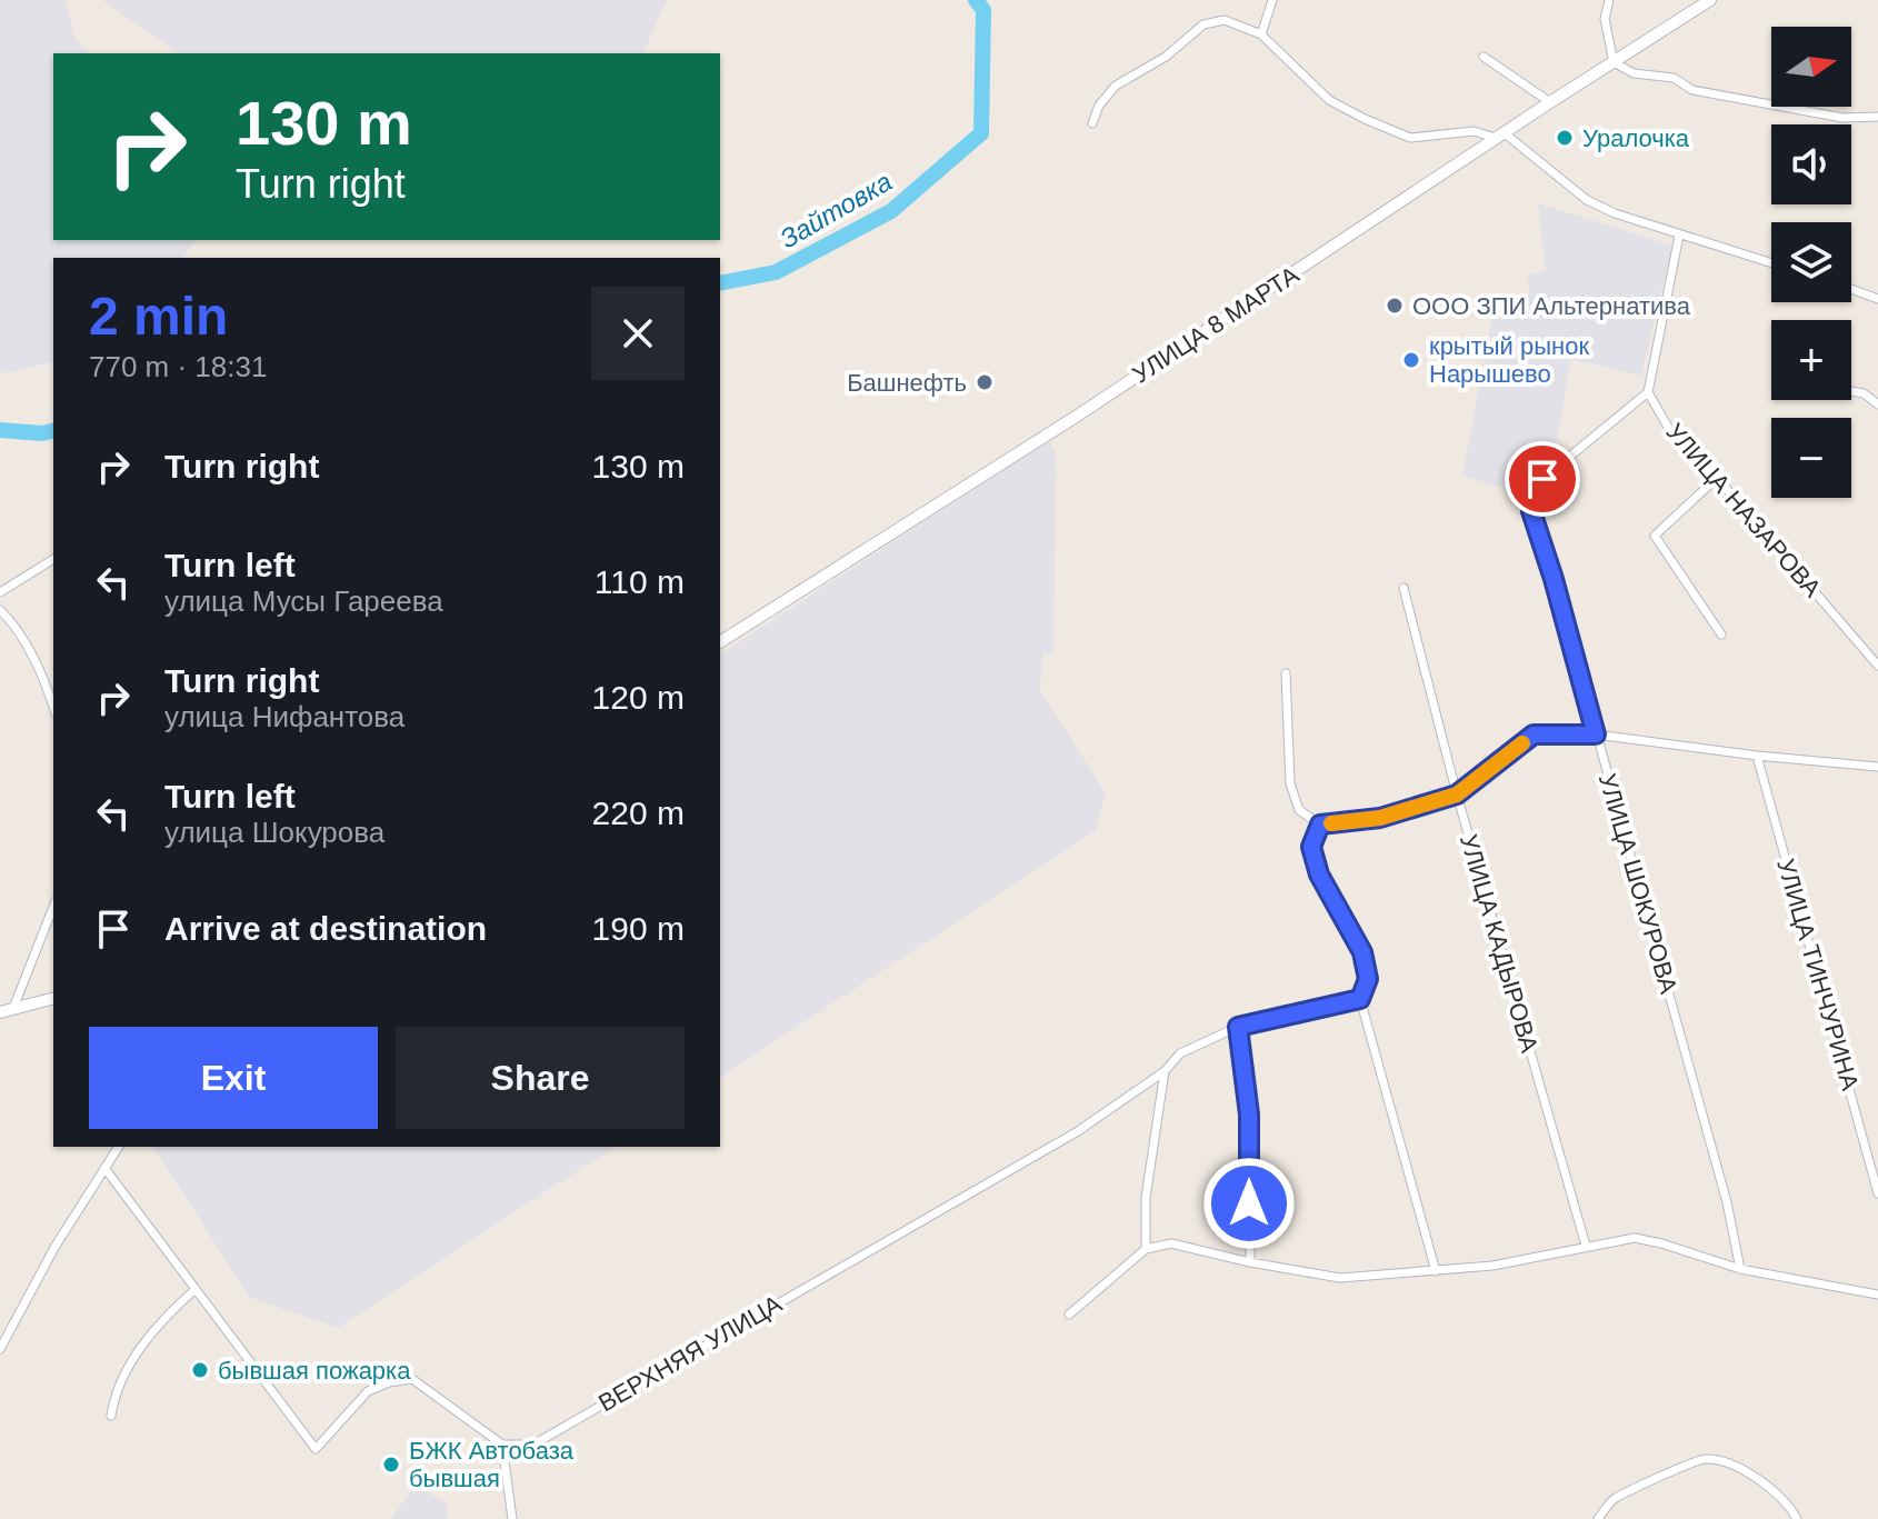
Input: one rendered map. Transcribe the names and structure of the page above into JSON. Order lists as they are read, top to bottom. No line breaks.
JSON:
{"streets":{"main road":["УЛИЦА 8 МАРТА"],"street":["УЛИЦА НАЗАРОВА","УЛИЦА ШОКУРОВА","УЛИЦА КАДЫРОВА","УЛИЦА ТИНЧУРИНА","ВЕРХНЯЯ УЛИЦА"]},"crossings":[["УЛИЦА НАЗАРОВА","УЛИЦА ШОКУРОВА"]],"water":["Зайтовка"],"places":["Уралочка","ООО ЗПИ Альтернатива","крытый рынок Нарышево","Башнефть","бывшая пожарка","БЖК Автобаза бывшая"],"north":"right","page":{"map_buttons":["+","−"],"turn":["130 m","Turn right"],"heading":["2 min","770 m · 18:31"],"list":[{"name":"Turn right","value":"130 m"},{"name":"Turn left","note":"улица Мусы Гареева","value":"110 m"},{"name":"Turn right","note":"улица Нифантова","value":"120 m"},{"name":"Turn left","note":"улица Шокурова","value":"220 m"},{"name":"Arrive at destination","value":"190 m"}],"buttons":["Exit","Share"]}}
